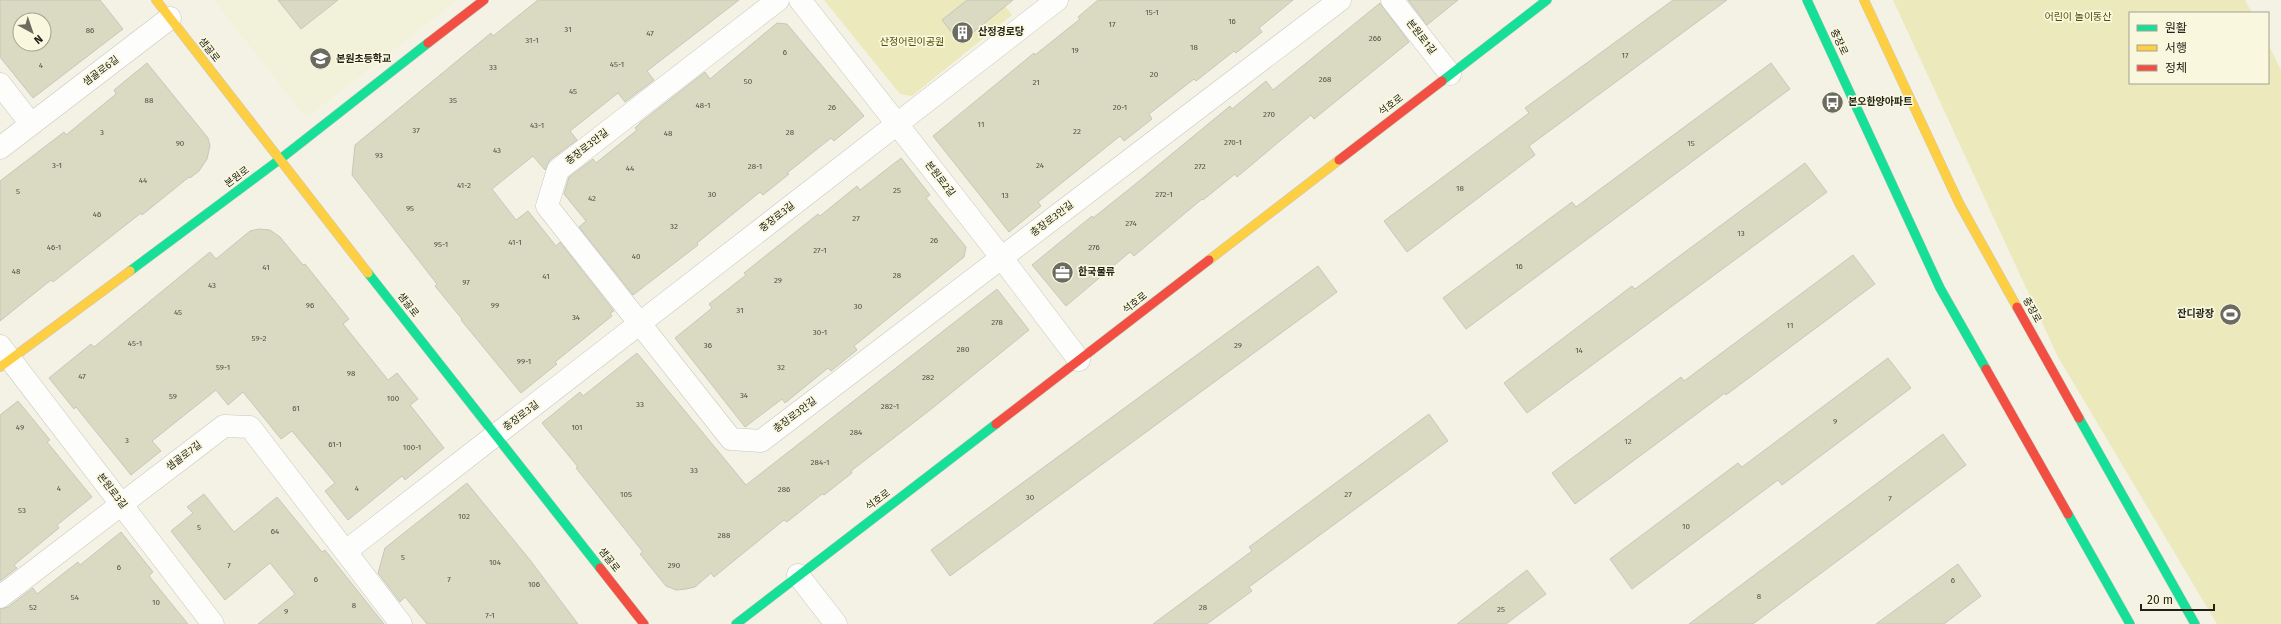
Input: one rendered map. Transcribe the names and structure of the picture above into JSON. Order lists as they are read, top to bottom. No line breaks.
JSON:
{"streets":{"street":["본원로1길","충장로","샘골로","샘골로6길","석호로","충장로3안길","본원로","본원로2길","충장로3길","샘골로7길","본원로3길"]},"crossings":[["본원로1길","석호로"],["샘골로","샘골로6길"],["샘골로","본원로"],["샘골로","충장로3길"],["석호로","본원로2길"],["충장로3안길","본원로2길"],["충장로3안길","충장로3길"],["본원로","본원로3길"],["본원로2길","충장로3길"],["샘골로7길","본원로3길"]],"parks":["어린이 놀이동산","산정어린이공원"],"places":{"building":["산정경로당"],"school or university":["본원초등학교"],"bus stop":["본오한양아파트"],"office":["한국물류"],"sports":["잔디광장"]},"house_numbers":["15-1","16","17","31","86","47","266","31-1","18","19","6","17","45-1","4","33","20","268","50","21","45","88","35","48-1","26","20-1","270","11","43-1","37","22","3","28","48","270-1","90","15","43","93","3-1","24","28-1","272","44","44","41-2","18","25","5","30","272-1","13","42","95","46","27","274","32","13","26","41-1","95-1","46-1","276","27-1","40","16","41","48","28","41","29","97","43","96","99","30","31","45","34","278","11","30-1","59-2","45-1","36","29","280","14","99-1","59-1","32","98","47","282","34","59","100","33","282-1","61","9","49","101","284","3","12","61-1","100-1","284-1","33","4","4","286","105","27","30","7","53","102","10","5","64","288","5","104","7","290","6","6","7","6","106","8","54","10","8","52","28","25","9","7-1"],"legend":["원활","서행","정체"],"scale_bar":"20 m","north":"bottom right"}
